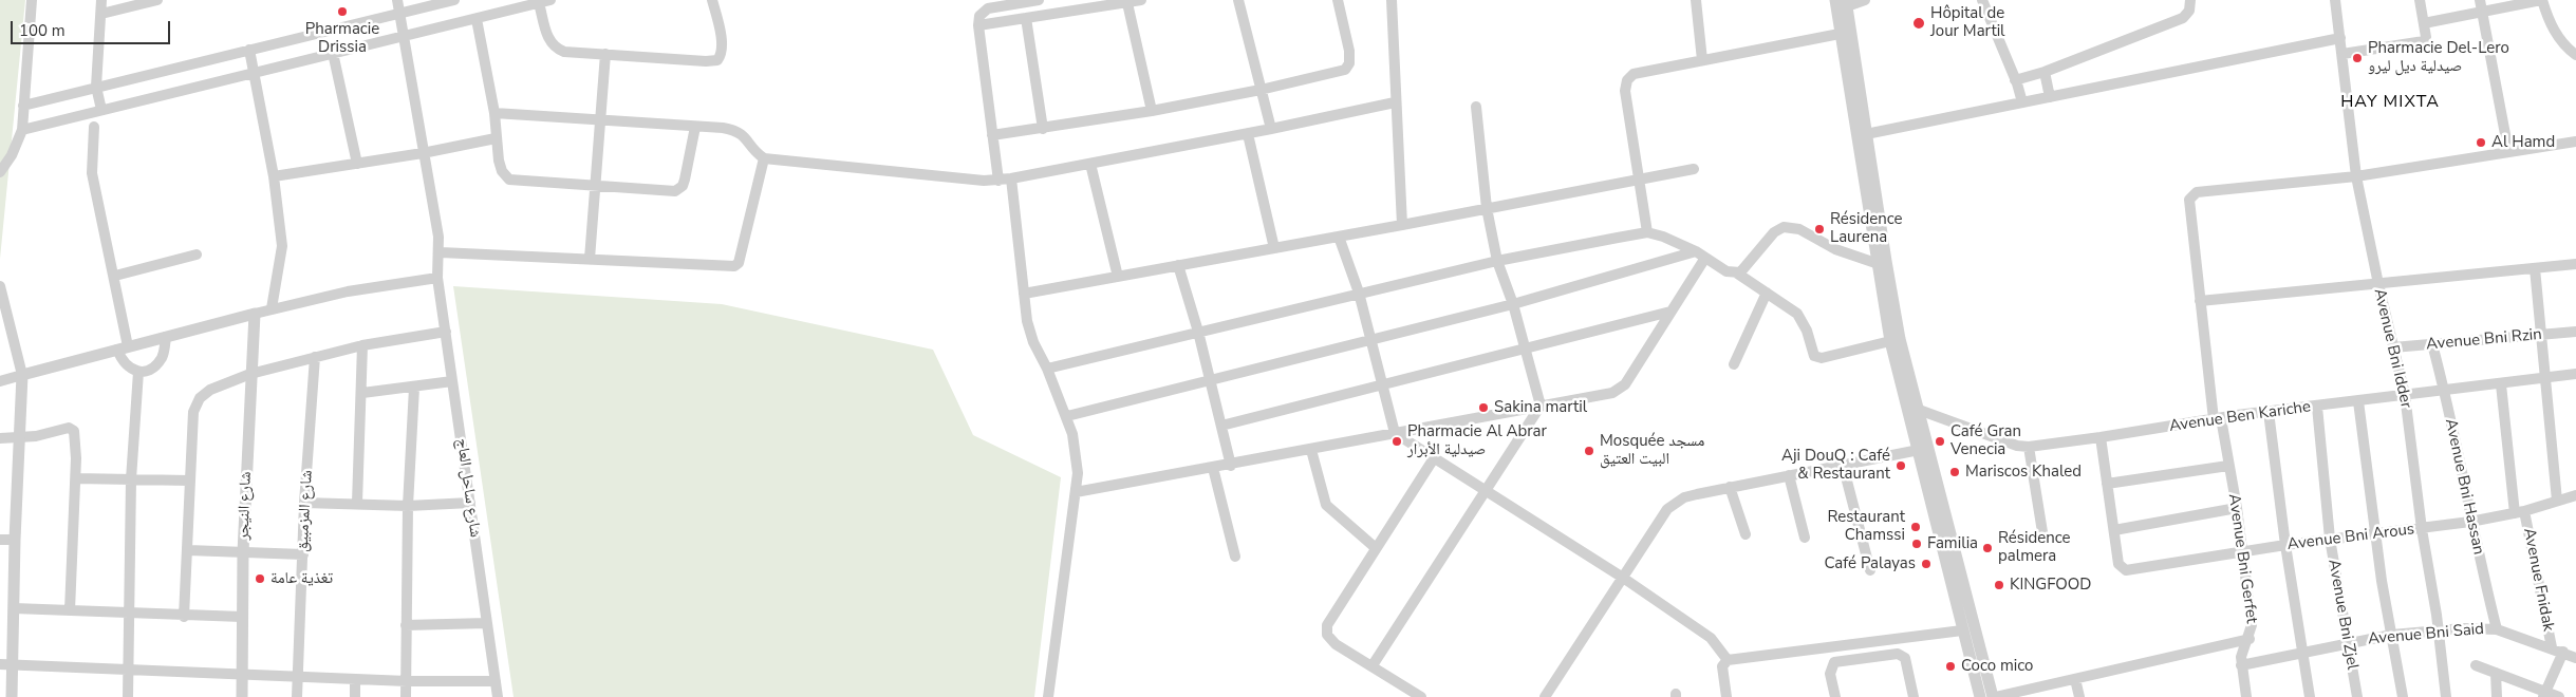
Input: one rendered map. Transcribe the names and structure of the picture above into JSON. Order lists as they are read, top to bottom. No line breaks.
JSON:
{"streets":{"street":["Avenue Bni Rzin","Avenue Bni Idder","Avenue Ben Kariche","Avenue Bni Hassan","شارع ساحل العاج","شارع النيجر","شارع المزمبيق","Avenue Bni Arous","Avenue Bni Gerfet","Avenue Fnidak","Avenue Bni Zjel","Avenue Bni Said"]},"crossings":[["Avenue Bni Rzin","Avenue Bni Idder"],["Avenue Bni Rzin","Avenue Bni Hassan"],["Avenue Bni Idder","Avenue Ben Kariche"],["Avenue Bni Idder","Avenue Bni Arous"],["Avenue Bni Idder","Avenue Bni Gerfet"],["Avenue Bni Idder","Avenue Bni Said"],["Avenue Ben Kariche","Avenue Bni Hassan"],["Avenue Ben Kariche","Avenue Bni Gerfet"],["Avenue Ben Kariche","Avenue Fnidak"],["Avenue Ben Kariche","Avenue Bni Zjel"],["Avenue Bni Hassan","Avenue Bni Arous"],["Avenue Bni Hassan","Avenue Bni Said"],["Avenue Bni Arous","Avenue Bni Gerfet"],["Avenue Bni Arous","Avenue Fnidak"],["Avenue Bni Arous","Avenue Bni Zjel"],["Avenue Bni Gerfet","Avenue Bni Said"],["Avenue Fnidak","Avenue Bni Said"],["Avenue Bni Zjel","Avenue Bni Said"]],"districts":["HAY MIXTA"],"places":["Pharmacie Drissia","Hôpital de Jour Martil","Pharmacie Del-Lero صيدلية ديل ليرو","Al Hamd","Résidence Laurena","Sakina martil","Pharmacie Al Abrar صيدلية الأبرار","Café Gran Venecia","Mosquée مسجد البيت العتيق","Aji DouQ : Café & Restaurant","Mariscos Khaled","Restaurant Chamssi","Familia","Résidence palmera","Café Palayas","تغذية عامة","KINGFOOD","Coco mico"],"scale_bar":"100 m"}
